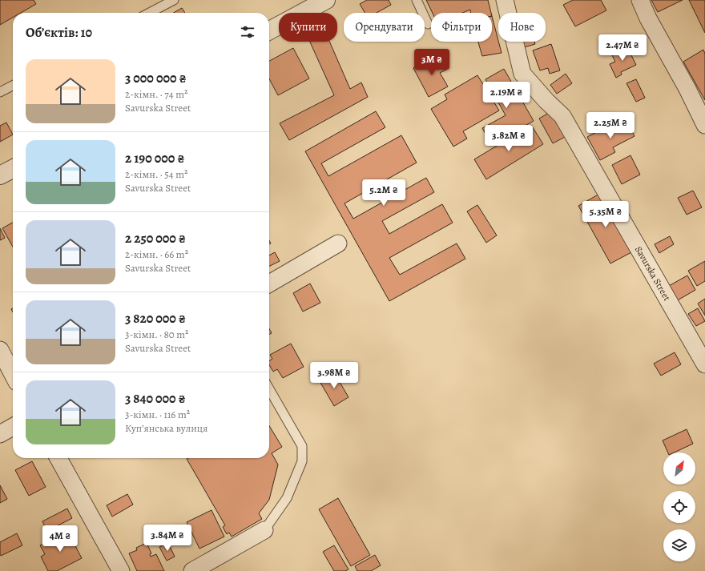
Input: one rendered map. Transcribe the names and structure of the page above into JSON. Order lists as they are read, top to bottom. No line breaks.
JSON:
{"streets":{"street":["Savurska Street"]},"north":"top right","page":{"chip":["Купити","Орендувати","Фільтри","Нове"],"heading":"Об’єктів: 10","price":["2.47M ₴","3M ₴","2.19M ₴","2.25M ₴","3.82M ₴","5.2M ₴","5.35M ₴","3.98M ₴","3.84M ₴","4M ₴"],"list":[{"name":"3 000 000 ₴","note":"2-кімн. · 74 m² · Savurska Street"},{"name":"2 190 000 ₴","note":"2-кімн. · 54 m² · Savurska Street"},{"name":"2 250 000 ₴","note":"2-кімн. · 66 m² · Savurska Street"},{"name":"3 820 000 ₴","note":"3-кімн. · 80 m² · Savurska Street"},{"name":"3 840 000 ₴","note":"3-кімн. · 116 m² · Купʼянська вулиця"}]}}
